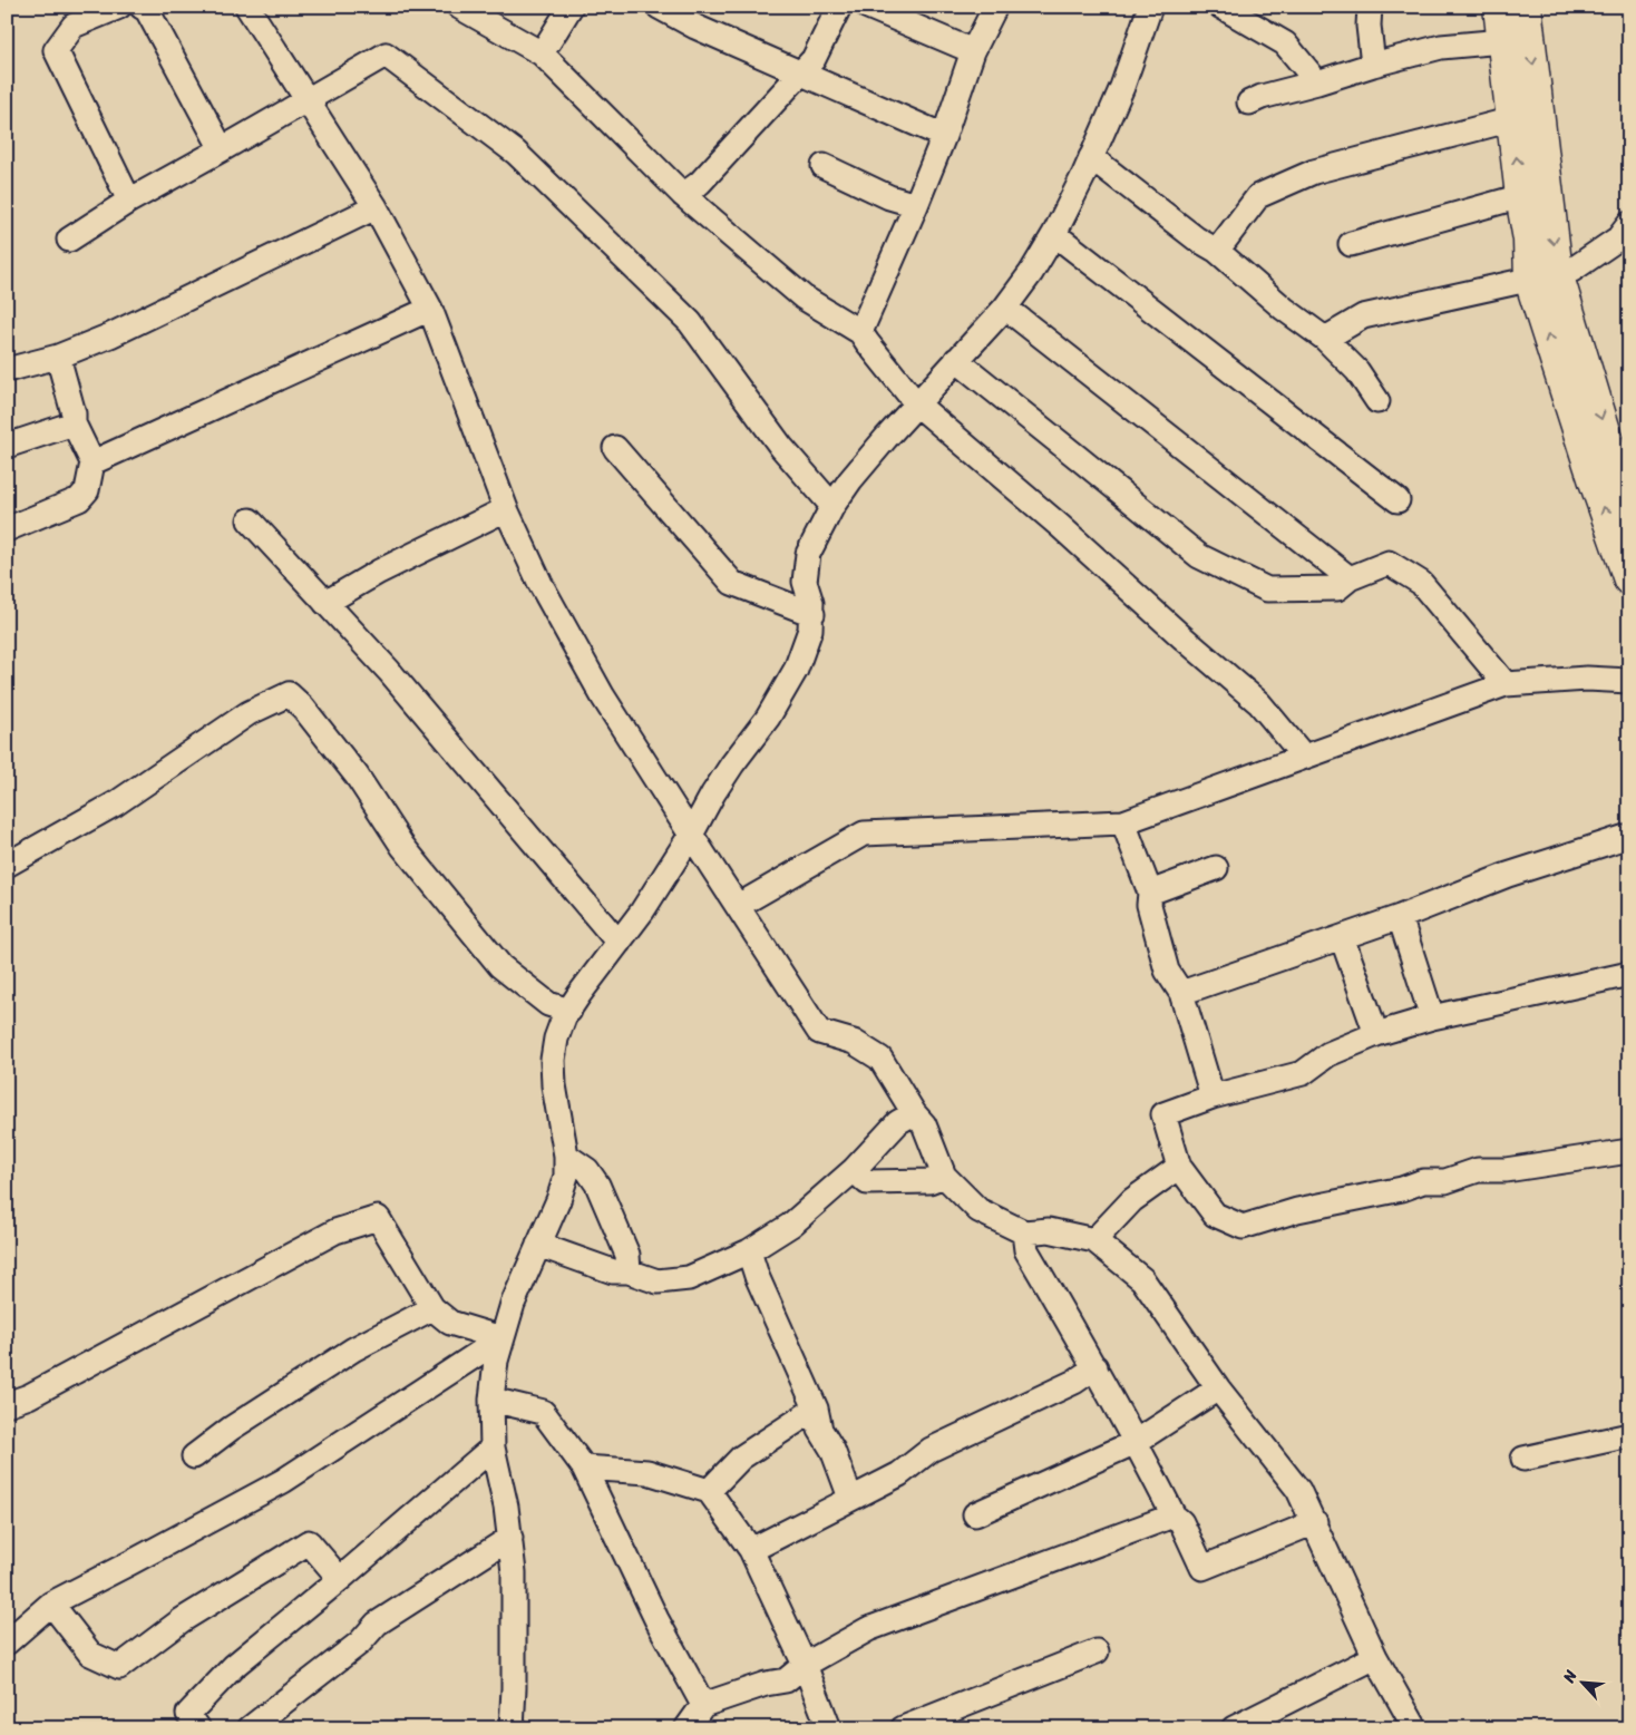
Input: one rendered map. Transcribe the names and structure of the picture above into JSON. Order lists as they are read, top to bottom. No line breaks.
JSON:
{"north":"top left"}
